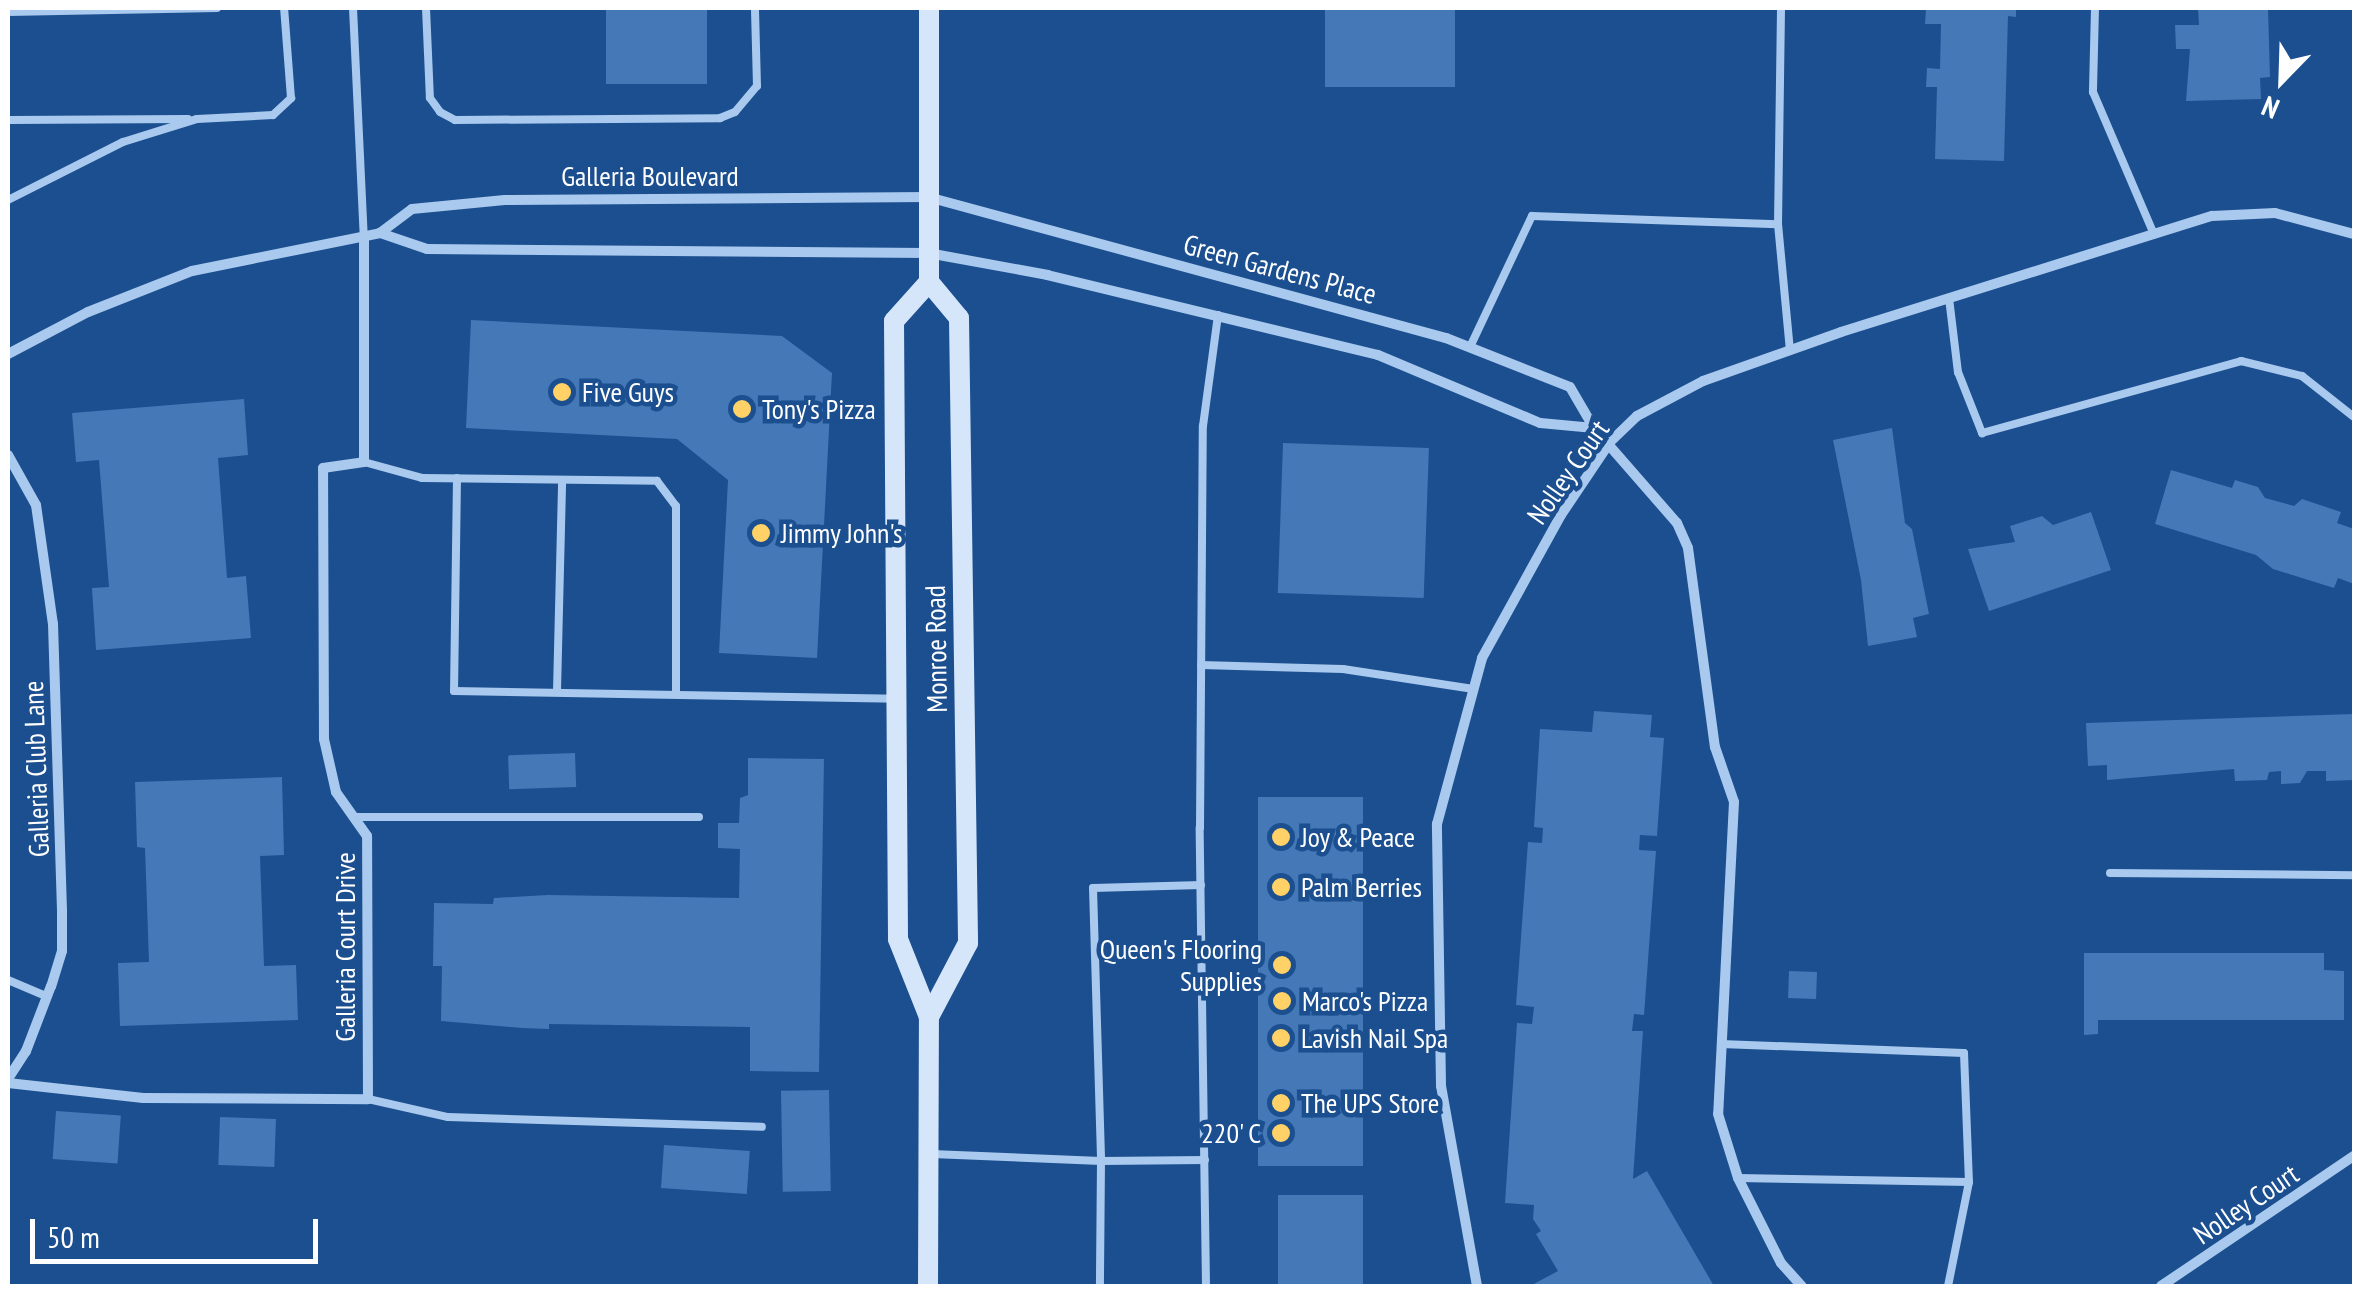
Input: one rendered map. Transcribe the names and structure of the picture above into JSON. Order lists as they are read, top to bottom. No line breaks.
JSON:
{"streets":{"main road":["Monroe Road"],"street":["Galleria Boulevard","Green Gardens Place","Nolley Court","Galleria Club Lane","Galleria Court Drive"]},"crossings":[["Galleria Boulevard","Green Gardens Place"],["Green Gardens Place","Nolley Court"]],"places":["Five Guys","Tony's Pizza","Jimmy John's","Joy & Peace","Palm Berries","Queen's Flooring Supplies","Marco's Pizza","Lavish Nail Spa","The UPS Store","220' C"],"scale_bar":"50 m","north":"bottom left"}
